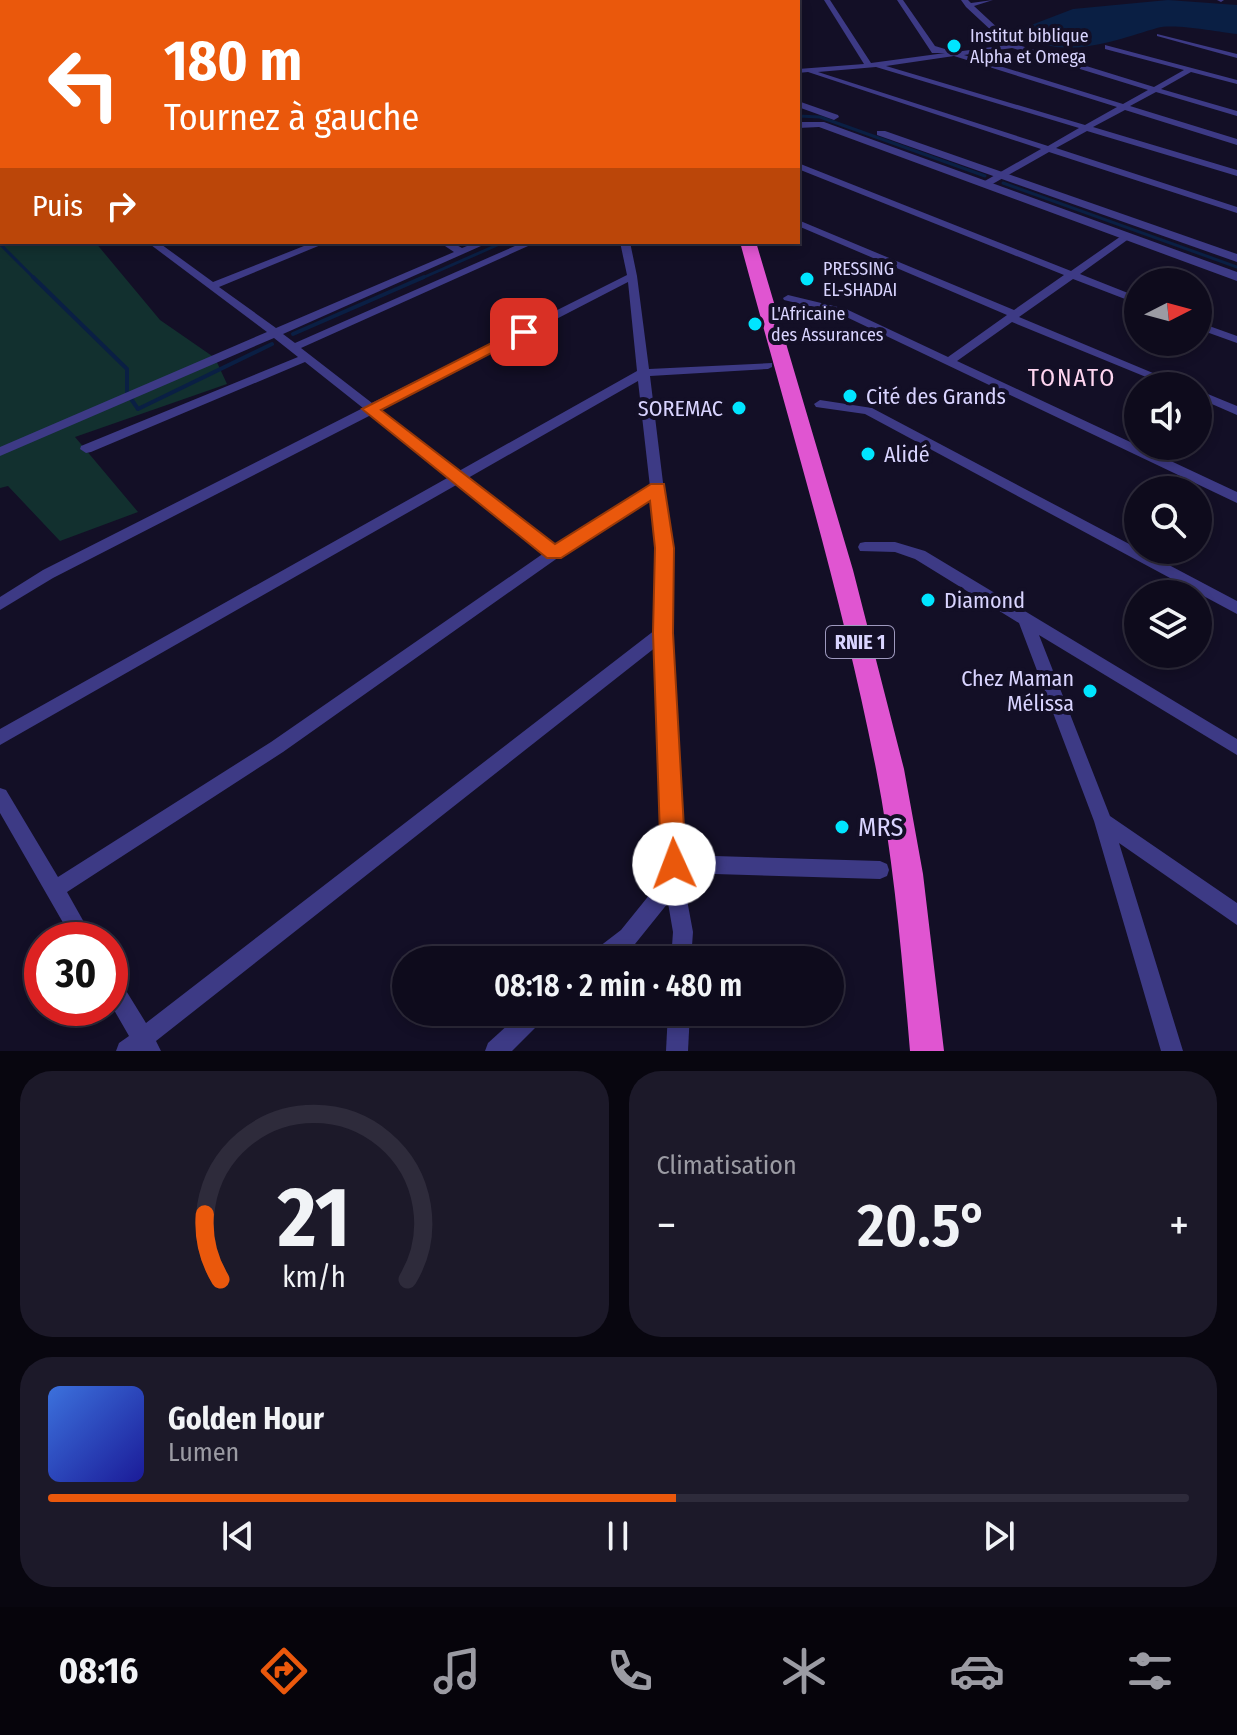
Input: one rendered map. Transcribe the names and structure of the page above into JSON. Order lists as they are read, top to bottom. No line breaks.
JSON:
{"streets":{"highway":["RNIE 1"]},"districts":["TONATO"],"places":["Institut biblique Alpha et Omega","PRESSING EL-SHADAI","L'Africaine des Assurances","Cité des Grands","SOREMAC","Alidé","Diamond","Chez Maman Mélissa","MRS"],"north":"right","page":{"turn":["180 m","Tournez à gauche"],"then":"Puis","limit":"30","trip":"08:18 · 2 min · 480 m","tile":"Climatisation","heat":["−","20.5°","+"],"song":["Golden Hour","Lumen"],"tabs":"08:16","gauge":["21","km/h"]}}
